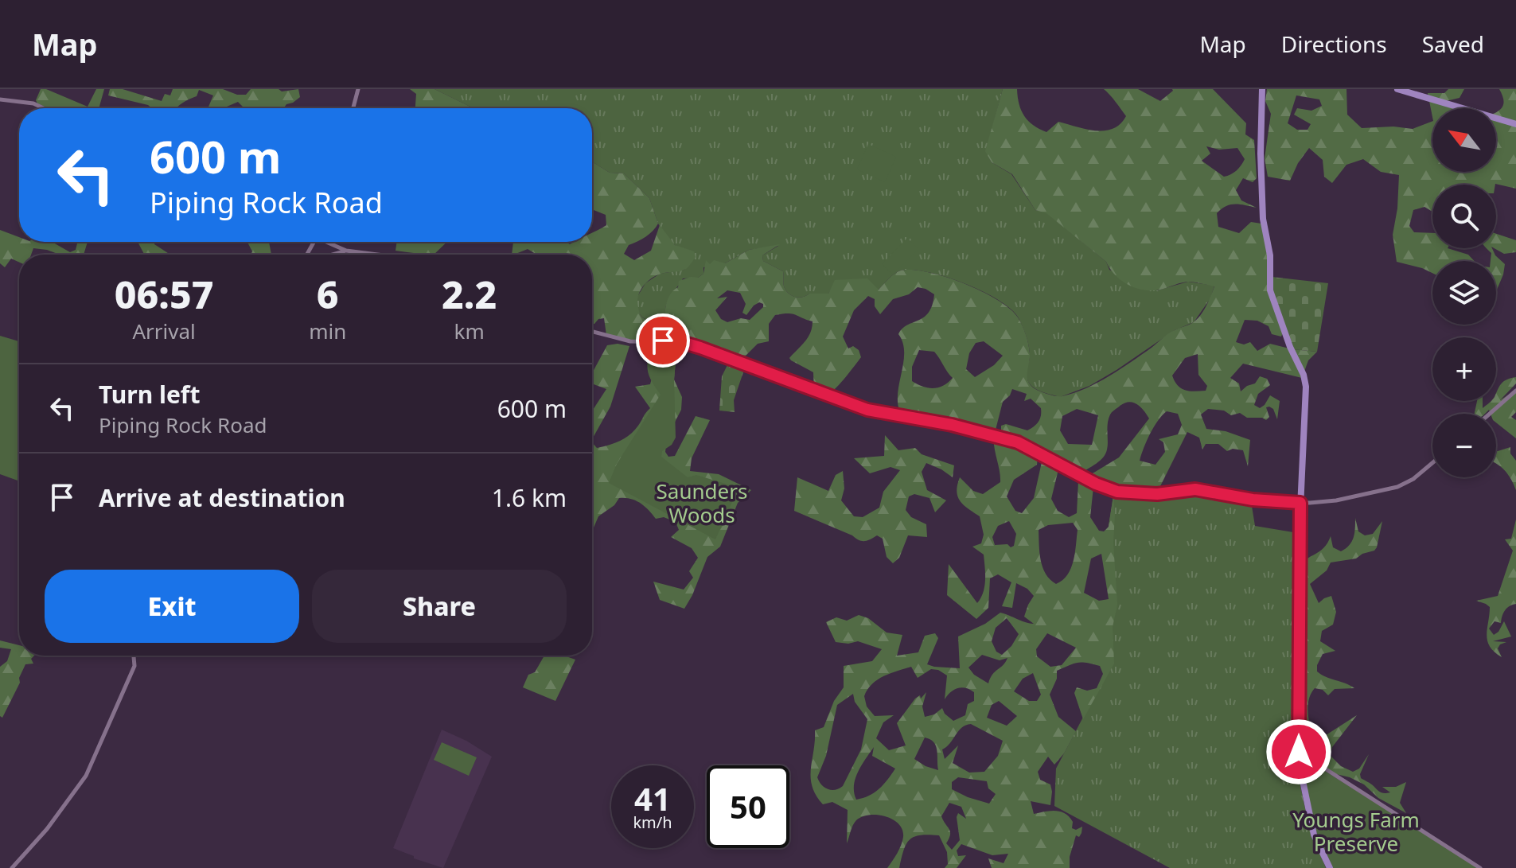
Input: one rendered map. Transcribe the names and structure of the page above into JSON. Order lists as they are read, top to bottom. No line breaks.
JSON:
{"parks":["Saunders Woods","Youngs Farm Preserve"],"north":"top left","page":{"header":"Map","nav":["Map","Directions","Saved"],"map_buttons":["+","−"],"turn":["600 m","Piping Rock Road"],"eta":["06:57","Arrival","6","min","2.2","km"],"list":[{"name":"Turn left","note":"Piping Rock Road","value":"600 m"},{"name":"Arrive at destination","value":"1.6 km"}],"buttons":["Exit","Share"],"speed":"41 km/h","limit":"50"}}
